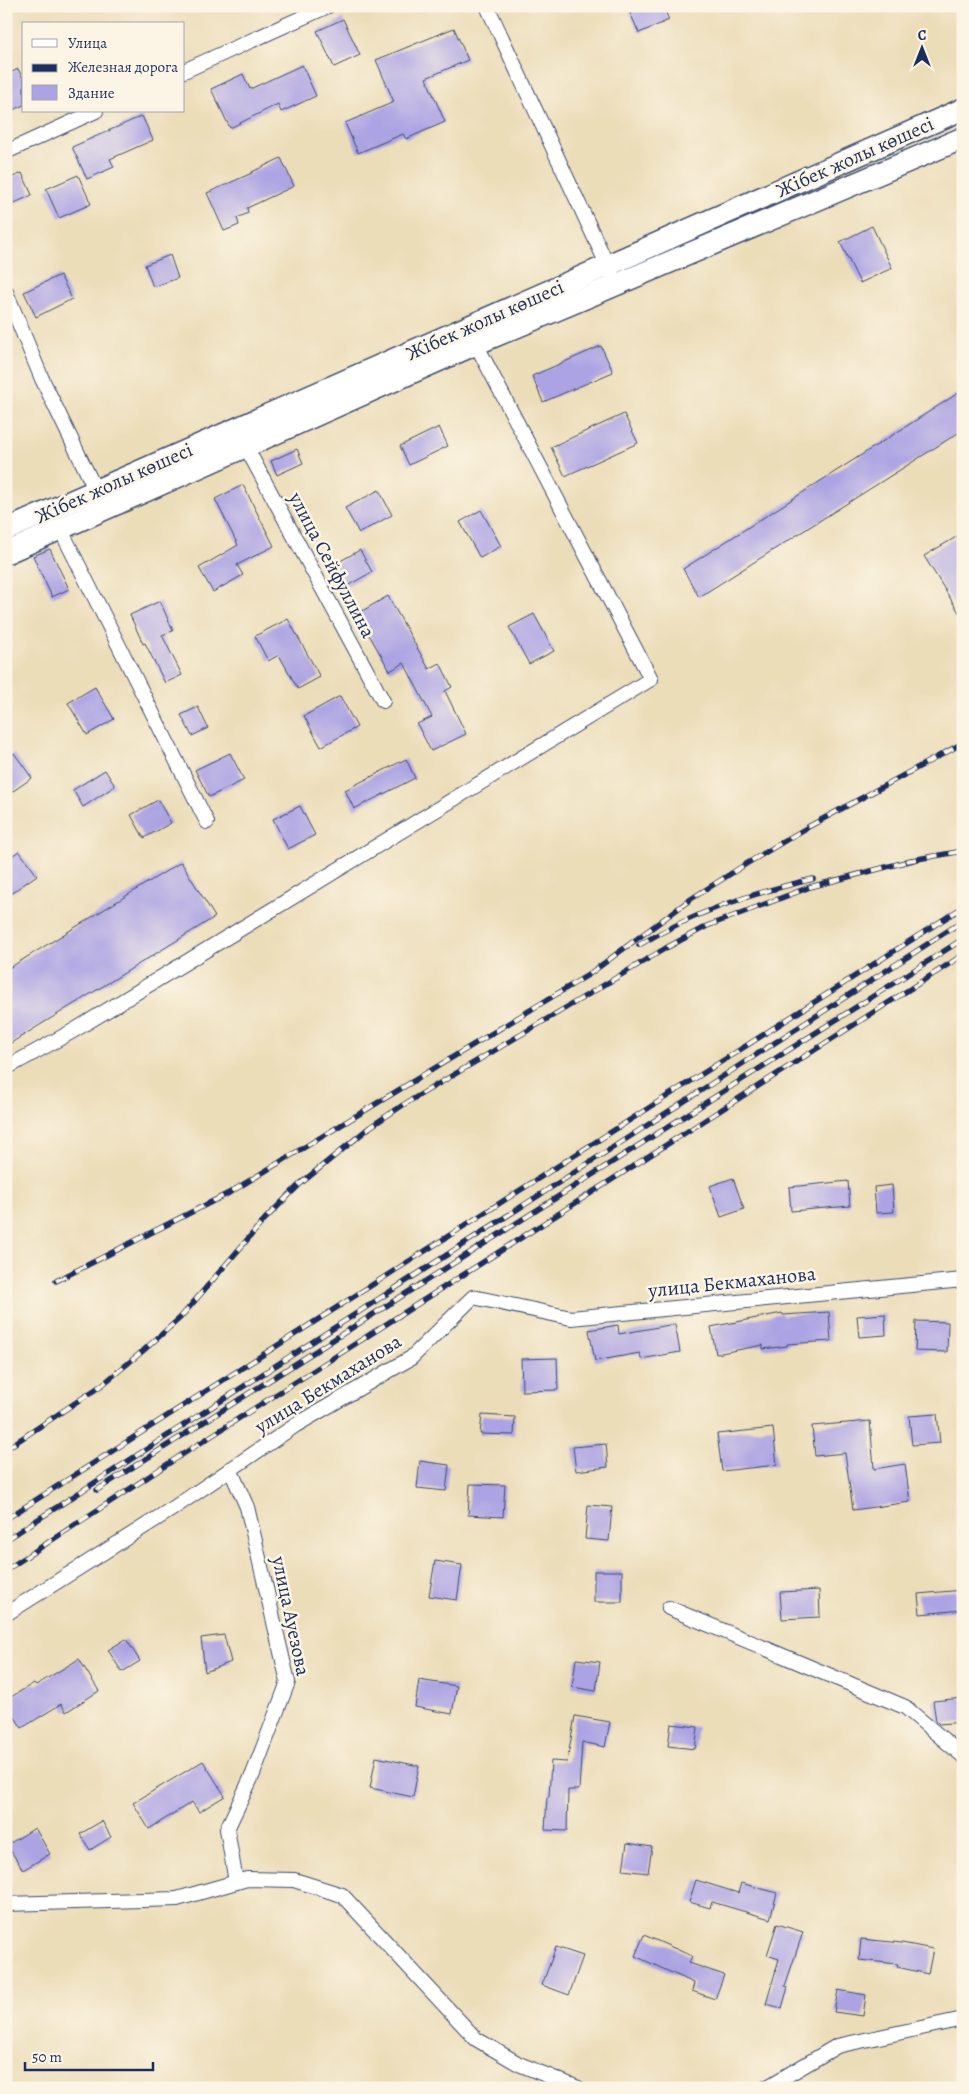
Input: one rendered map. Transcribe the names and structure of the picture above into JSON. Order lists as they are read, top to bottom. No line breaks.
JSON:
{"streets":{"main road":["Жібек жолы көшесі"],"street":["улица Сейфуллина","улица Бекмаханова","улица Ауезова"]},"crossings":[["Жібек жолы көшесі","улица Сейфуллина"],["улица Бекмаханова","улица Ауезова"]],"legend":["Улица","Железная дорога","Здание"],"scale_bar":"50 m","north":"top"}
